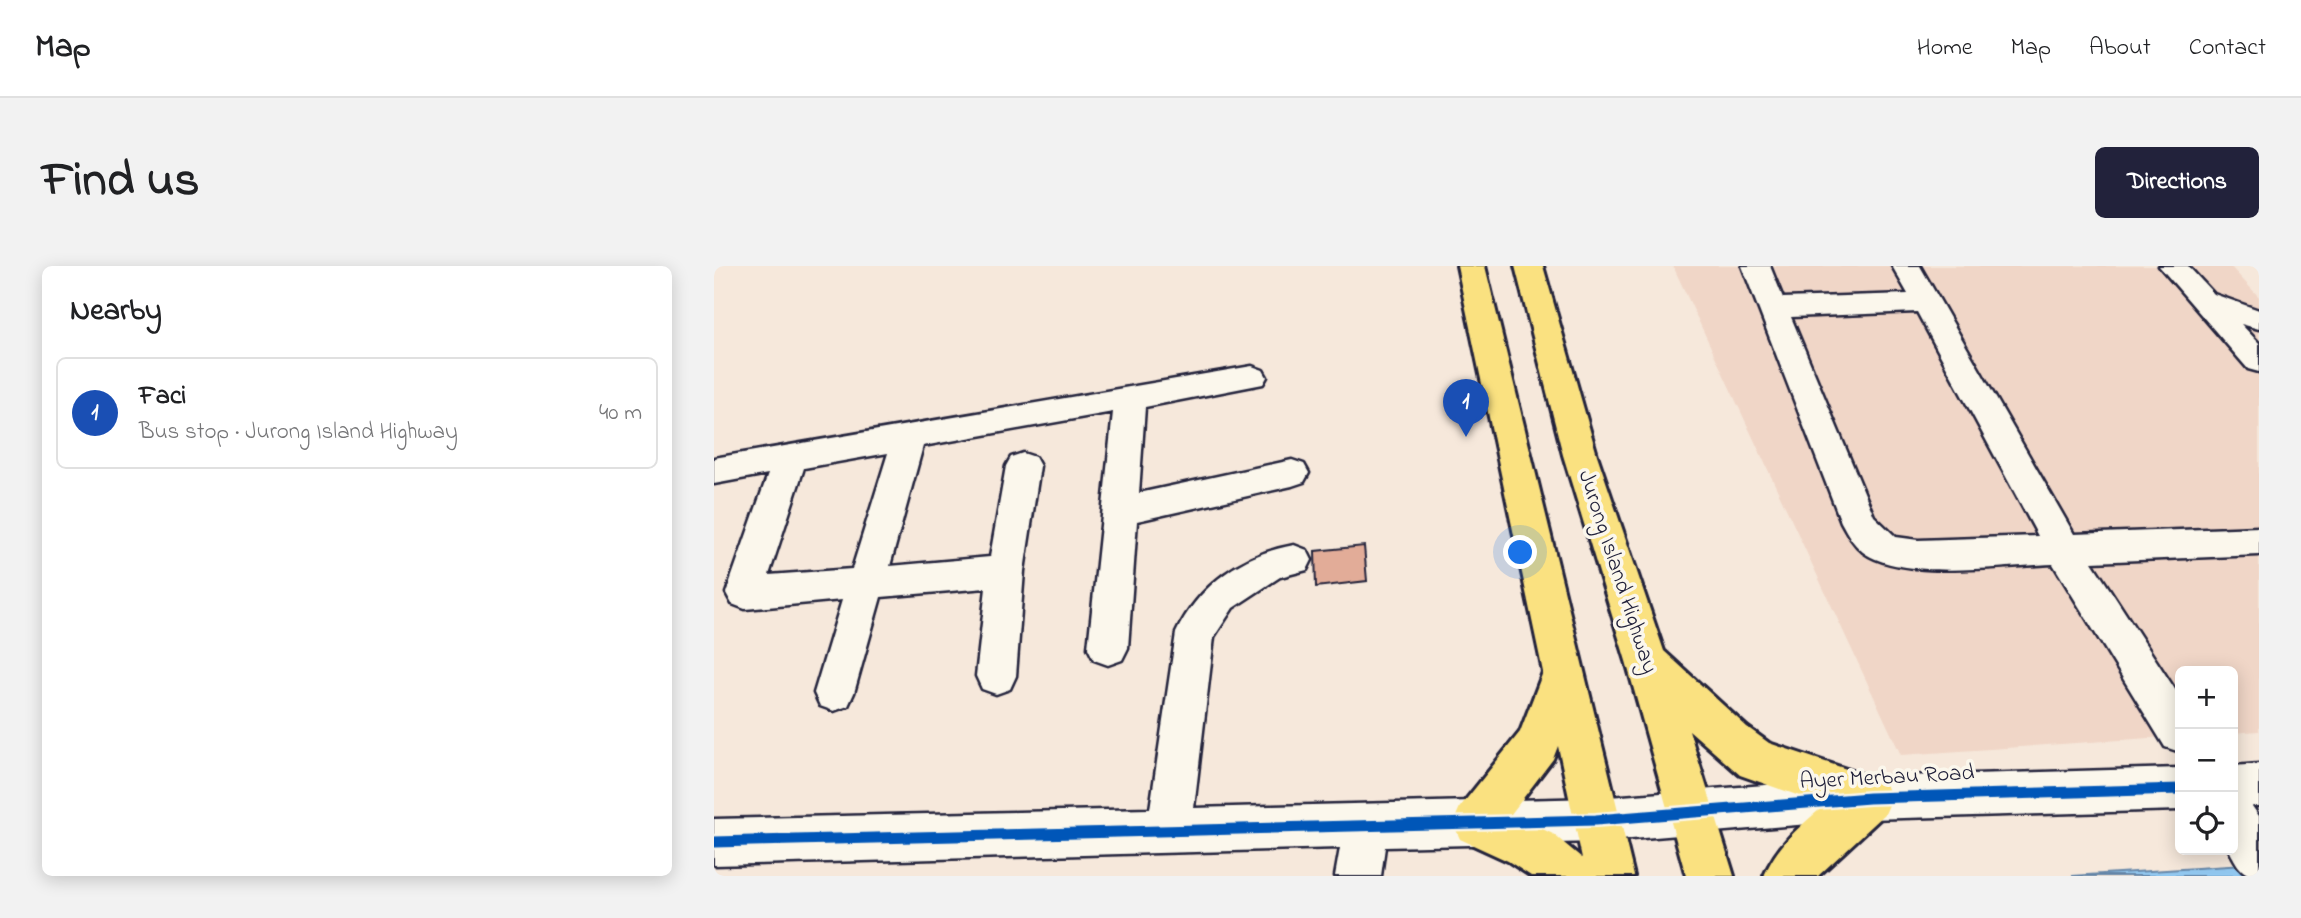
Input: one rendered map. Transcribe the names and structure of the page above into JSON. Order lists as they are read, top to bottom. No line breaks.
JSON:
{"streets":{"main road":["Jurong Island Highway"],"street":["Ayer Merbau Road"]},"crossings":[["Jurong Island Highway","Ayer Merbau Road"]],"page":{"header":"Map","nav":["Home","Map","About","Contact"],"title":"Find us","buttons":"Directions","heading":"Nearby","list":[{"mark":"1","name":"Faci","note":"Bus stop · Jurong Island Highway","value":"40 m"}],"pins":"1","map_buttons":["+","−"]}}
